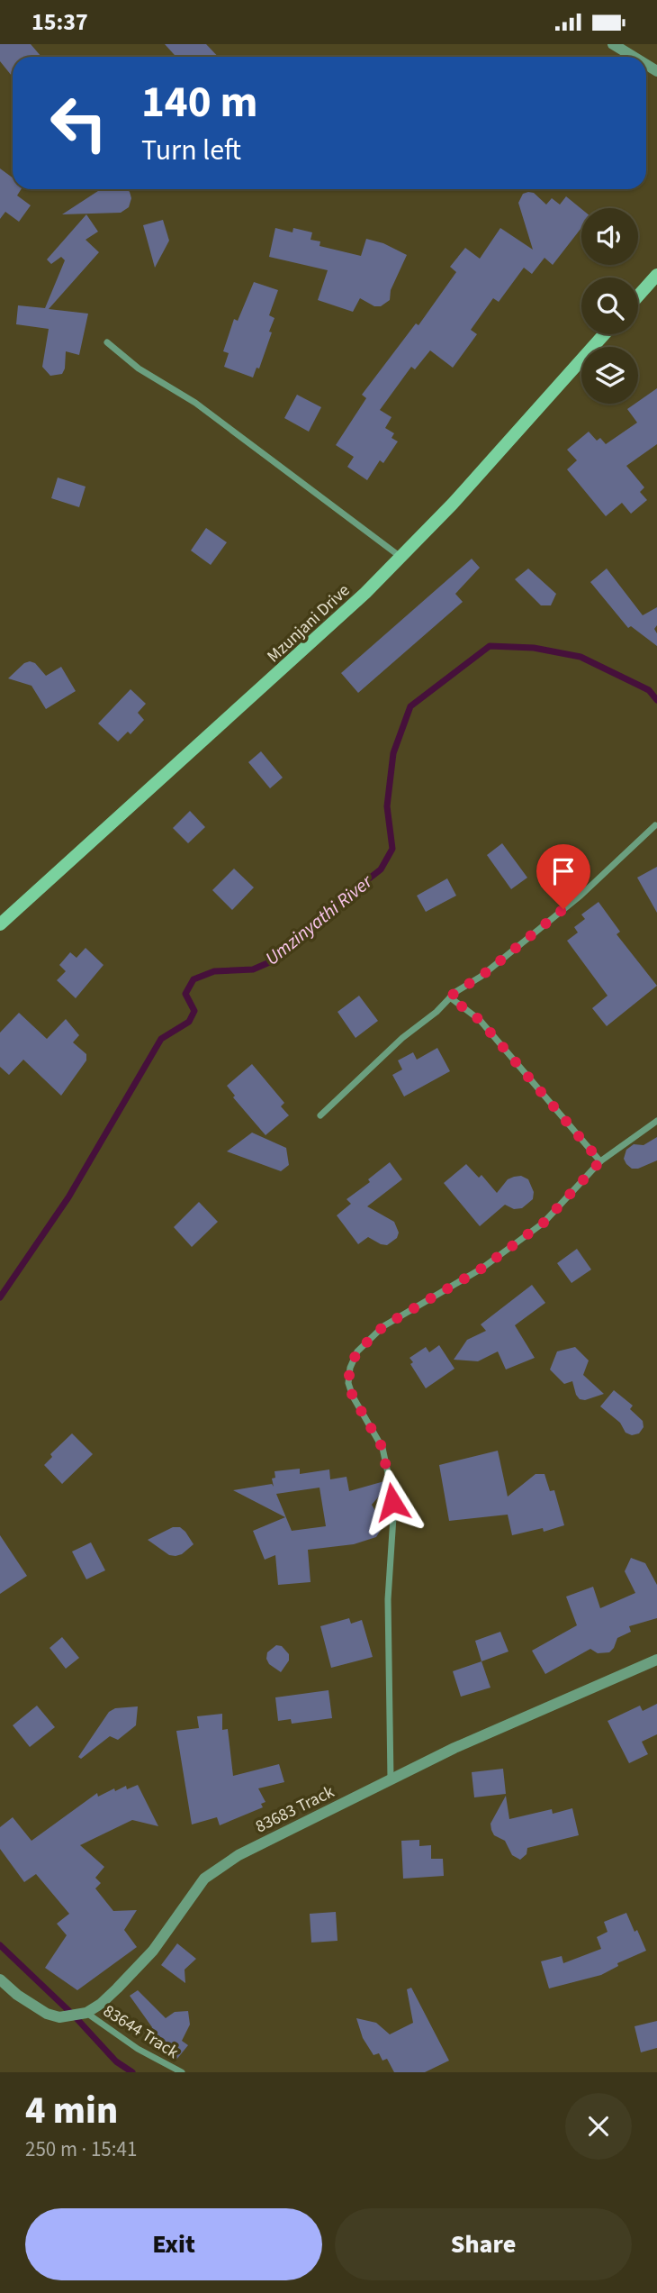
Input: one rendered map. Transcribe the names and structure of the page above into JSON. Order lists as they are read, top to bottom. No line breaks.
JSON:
{"streets":{"main road":["Mzunjani Drive"],"street":["83683 Track","83644 Track"]},"crossings":[["83683 Track","83644 Track"]],"water":["Umzinyathi River"],"page":{"status":"15:37","turn":["140 m","Turn left"],"heading":["4 min","250 m · 15:41"],"buttons":["Exit","Share"]}}
